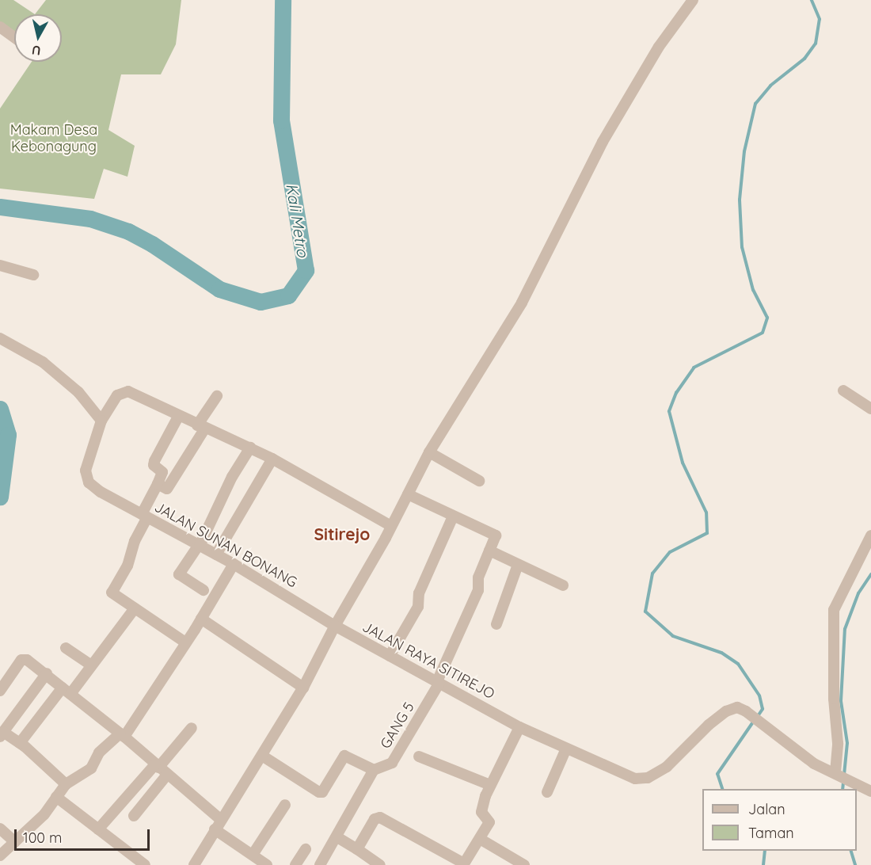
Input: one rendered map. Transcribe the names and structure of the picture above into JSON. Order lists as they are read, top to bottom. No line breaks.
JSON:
{"streets":{"street":["JALAN SUNAN BONANG","JALAN RAYA SITIREJO","GANG 5"]},"crossings":[["JALAN SUNAN BONANG","JALAN RAYA SITIREJO"],["JALAN RAYA SITIREJO","GANG 5"]],"districts":["Sitirejo"],"water":["Kali Metro"],"parks":["Makam Desa Kebonagung"],"legend":["Jalan","Taman"],"scale_bar":"100 m","north":"bottom"}
